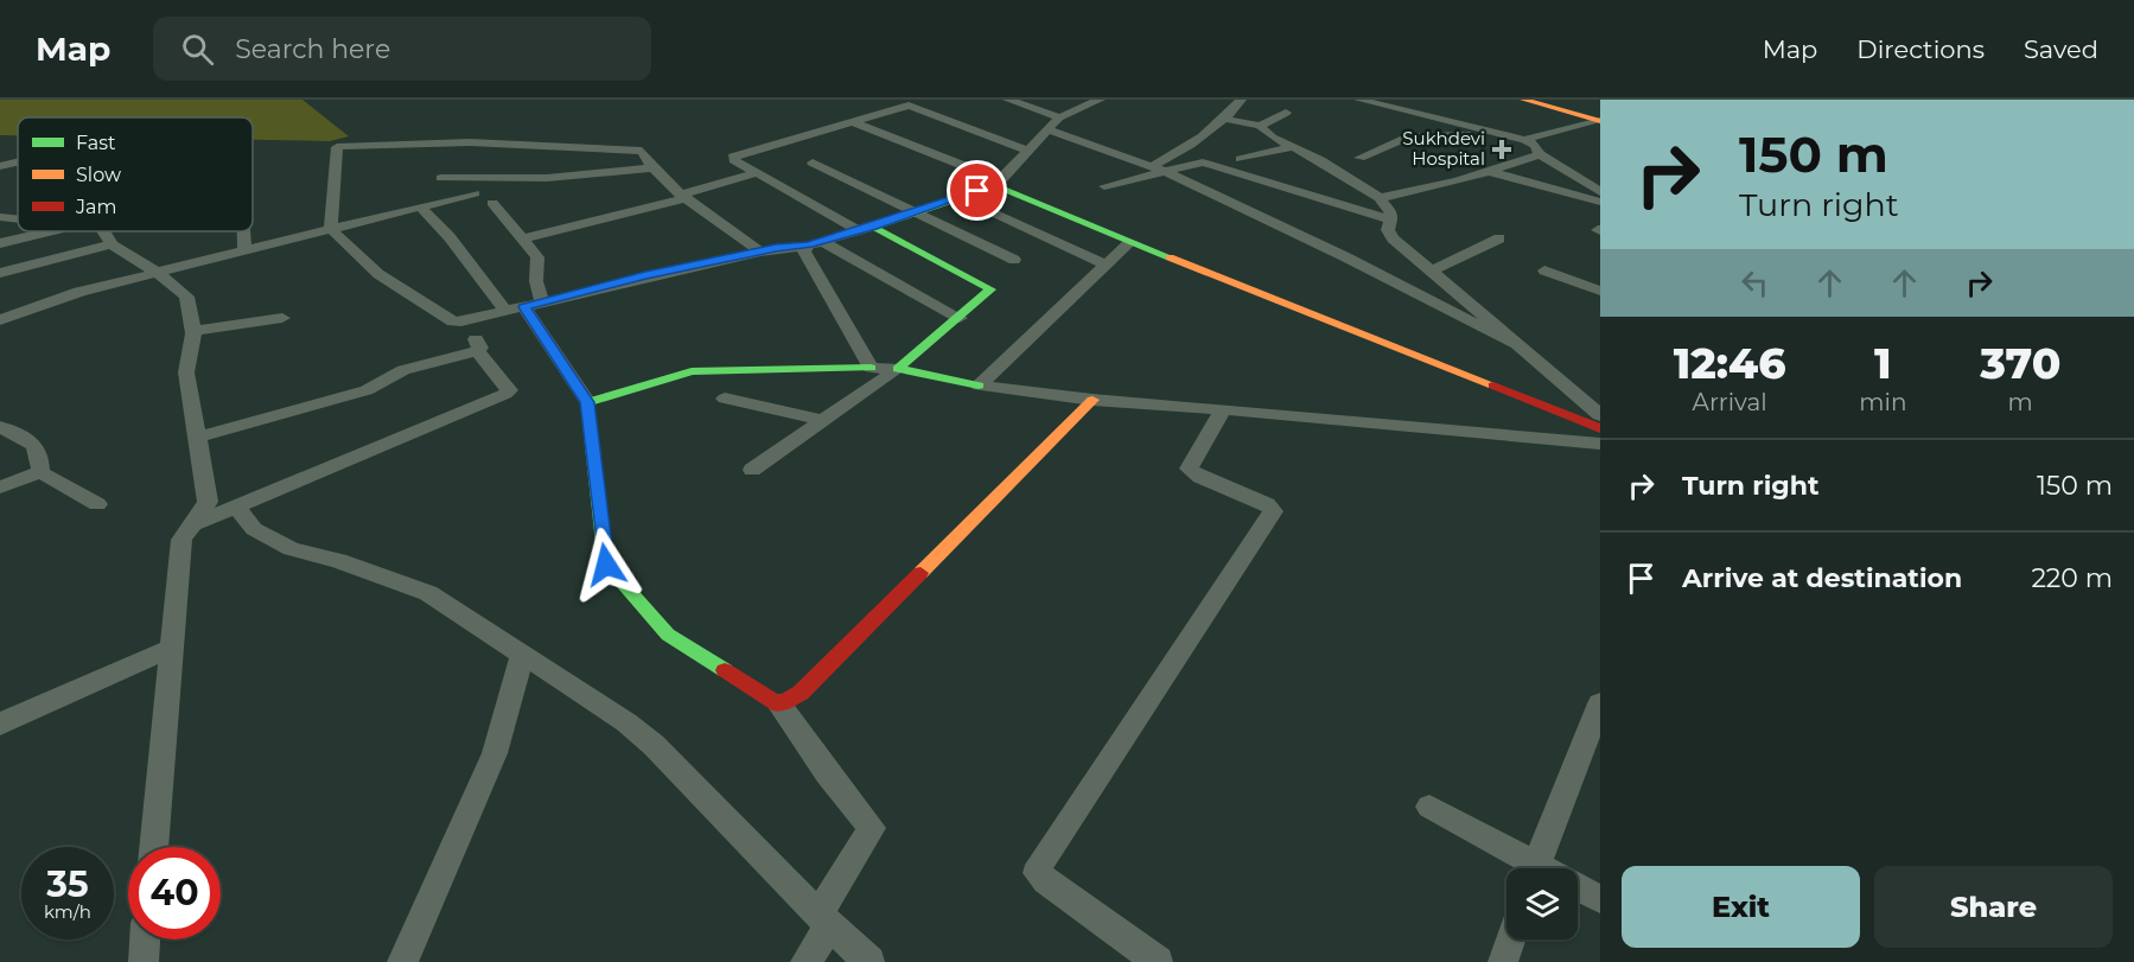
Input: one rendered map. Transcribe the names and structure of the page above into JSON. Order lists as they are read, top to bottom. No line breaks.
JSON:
{"places":{"health":["Sukhdevi Hospital"]},"legend":["Fast","Slow","Jam"],"page":{"header":"Map","search":"Search here","nav":["Map","Directions","Saved"],"turn":["150 m","Turn right"],"eta":["12:46","Arrival","1","min","370","m"],"list":[{"name":"Turn right","value":"150 m"},{"name":"Arrive at destination","value":"220 m"}],"speed":"35 km/h","limit":"40","buttons":["Exit","Share"]}}
